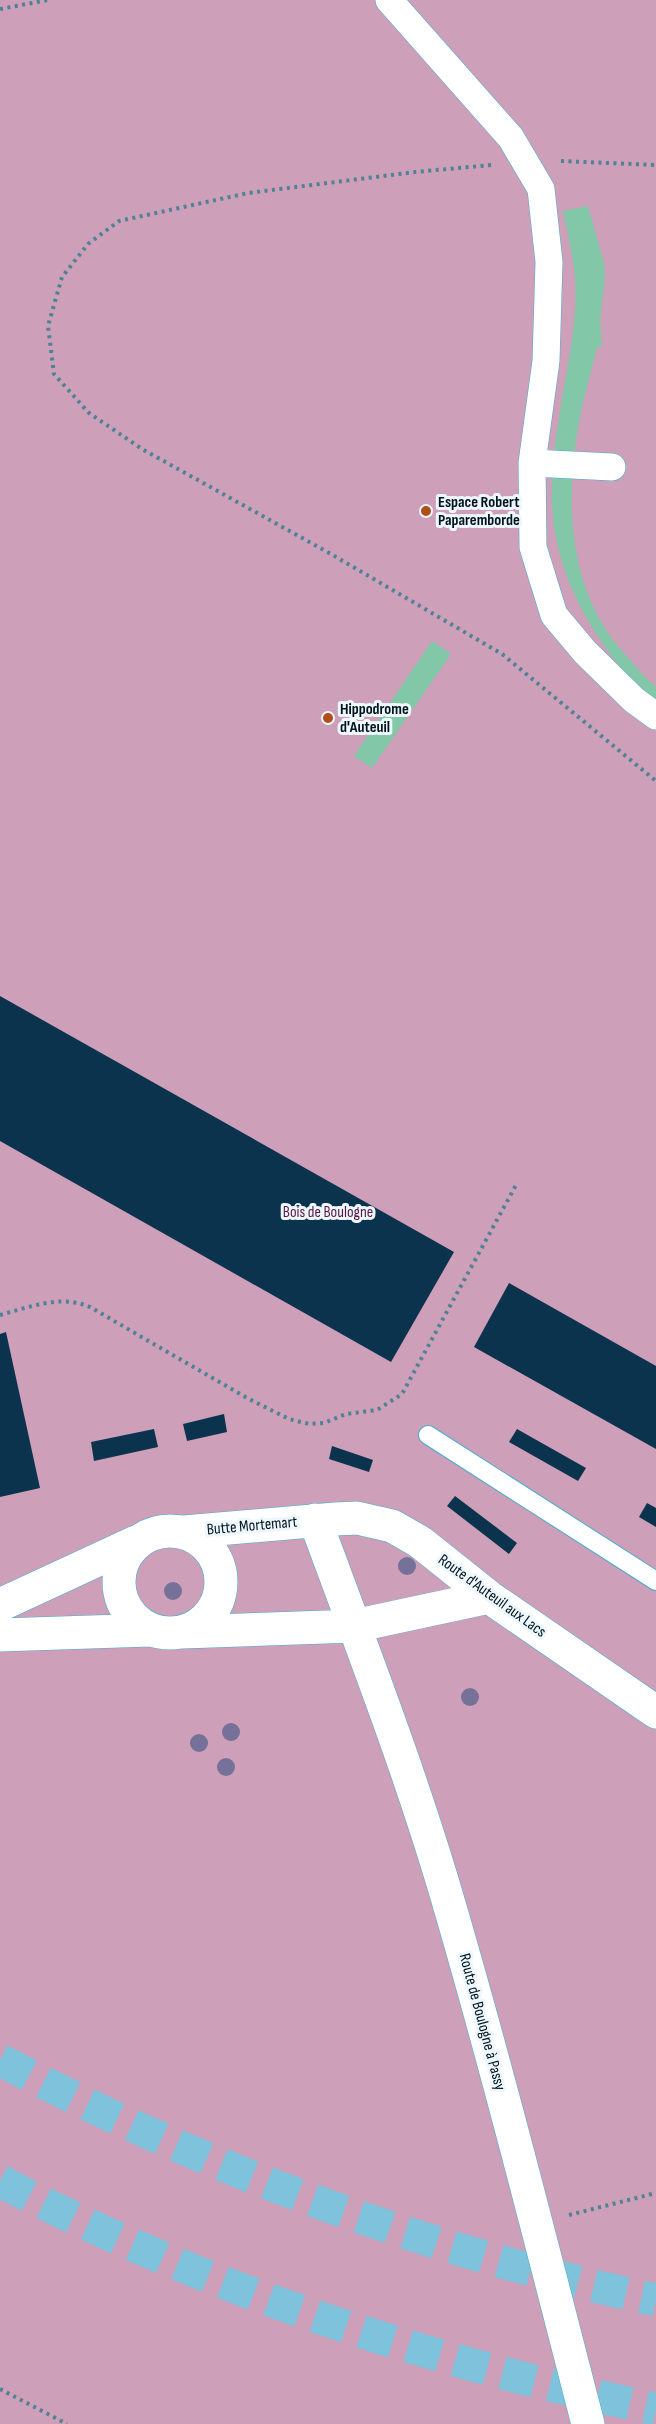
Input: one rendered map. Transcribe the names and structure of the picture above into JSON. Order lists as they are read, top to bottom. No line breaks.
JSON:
{"streets":{"street":["Butte Mortemart","Route d'Auteuil aux Lacs","Route de Boulogne à Passy"]},"crossings":[["Butte Mortemart","Route d'Auteuil aux Lacs"],["Butte Mortemart","Route de Boulogne à Passy"]],"parks":["Bois de Boulogne"],"places":["Espace Robert Paparemborde","Hippodrome d'Auteuil"]}
